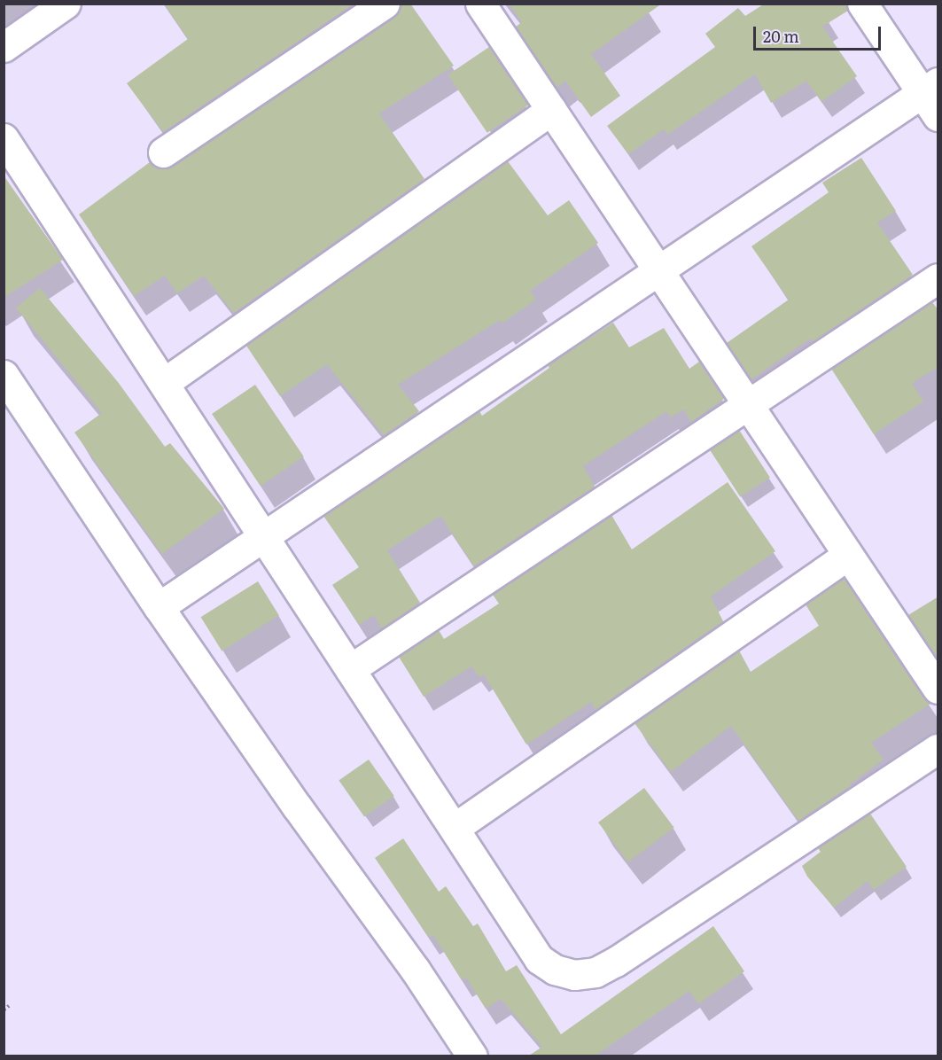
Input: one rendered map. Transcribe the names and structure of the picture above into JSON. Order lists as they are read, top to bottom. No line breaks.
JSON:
{"scale_bar":"20 m"}
